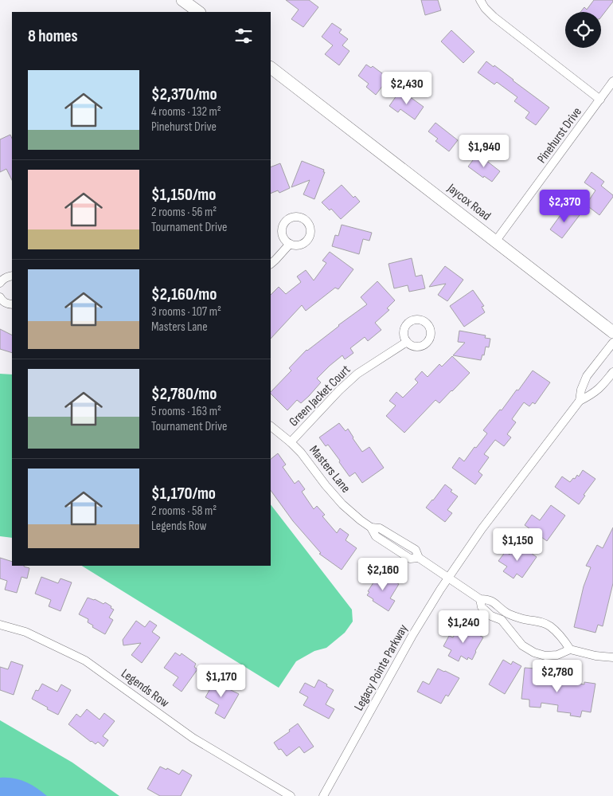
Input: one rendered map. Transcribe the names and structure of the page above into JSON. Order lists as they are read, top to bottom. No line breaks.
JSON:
{"streets":{"street":["Pinehurst Drive","Jaycox Road","Green Jacket Court","Masters Lane","Legacy Pointe Parkway","Legends Row"]},"crossings":[["Pinehurst Drive","Jaycox Road"],["Green Jacket Court","Masters Lane"],["Masters Lane","Legacy Pointe Parkway"]],"page":{"heading":"8 homes","list":[{"name":"$2,370/mo","note":"4 rooms · 132 m² · Pinehurst Drive"},{"name":"$1,150/mo","note":"2 rooms · 56 m² · Tournament Drive"},{"name":"$2,160/mo","note":"3 rooms · 107 m² · Masters Lane"},{"name":"$2,780/mo","note":"5 rooms · 163 m² · Tournament Drive"},{"name":"$1,170/mo","note":"2 rooms · 58 m² · Legends Row"}],"price":["$2,430","$1,940","$2,370","$1,150","$2,160","$1,240","$2,780","$1,170"]}}
